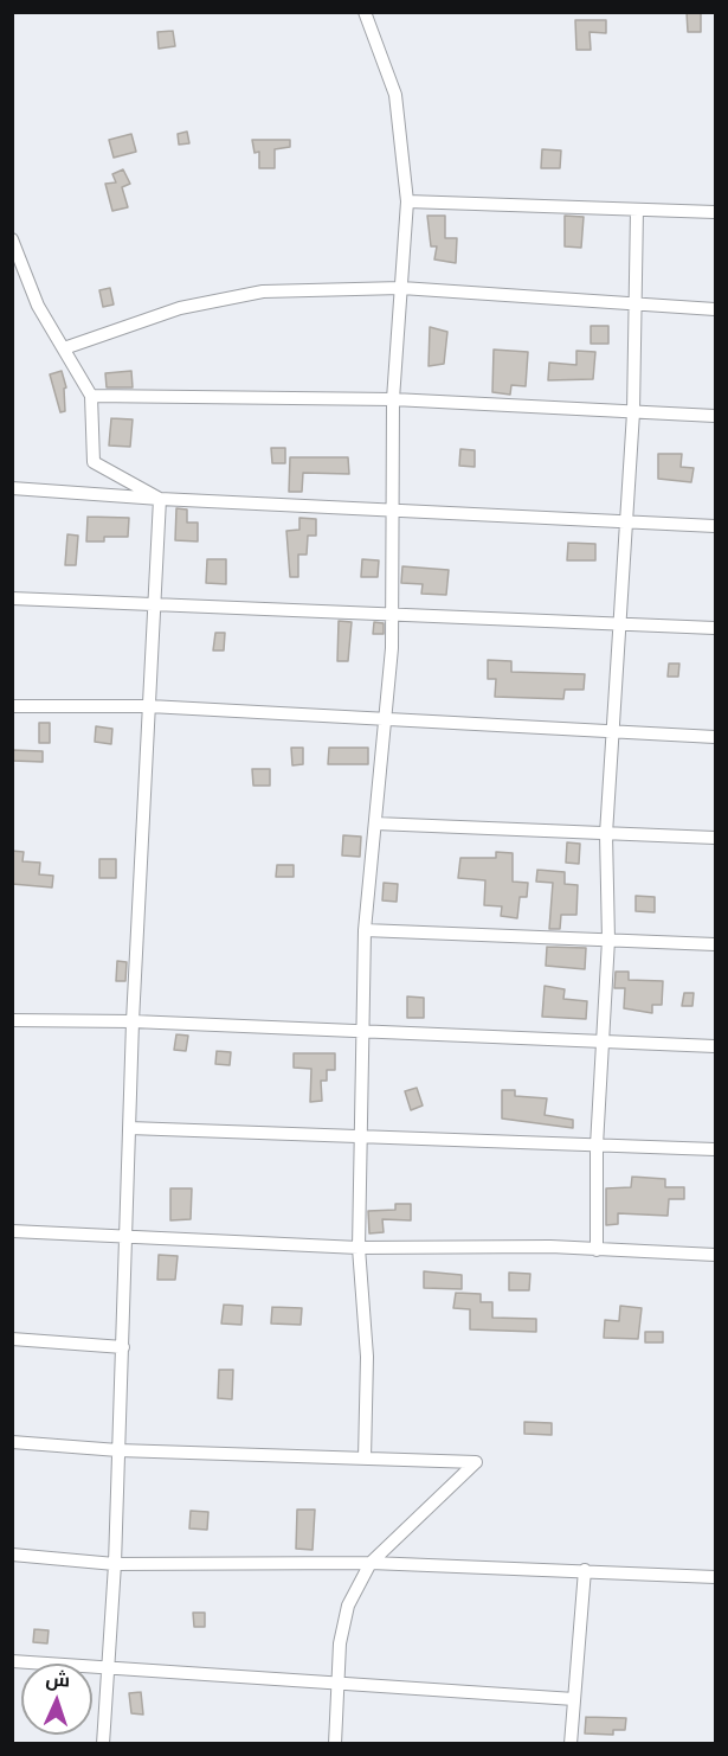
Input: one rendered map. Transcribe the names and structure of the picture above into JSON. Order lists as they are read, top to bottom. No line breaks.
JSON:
{"north":"top"}
